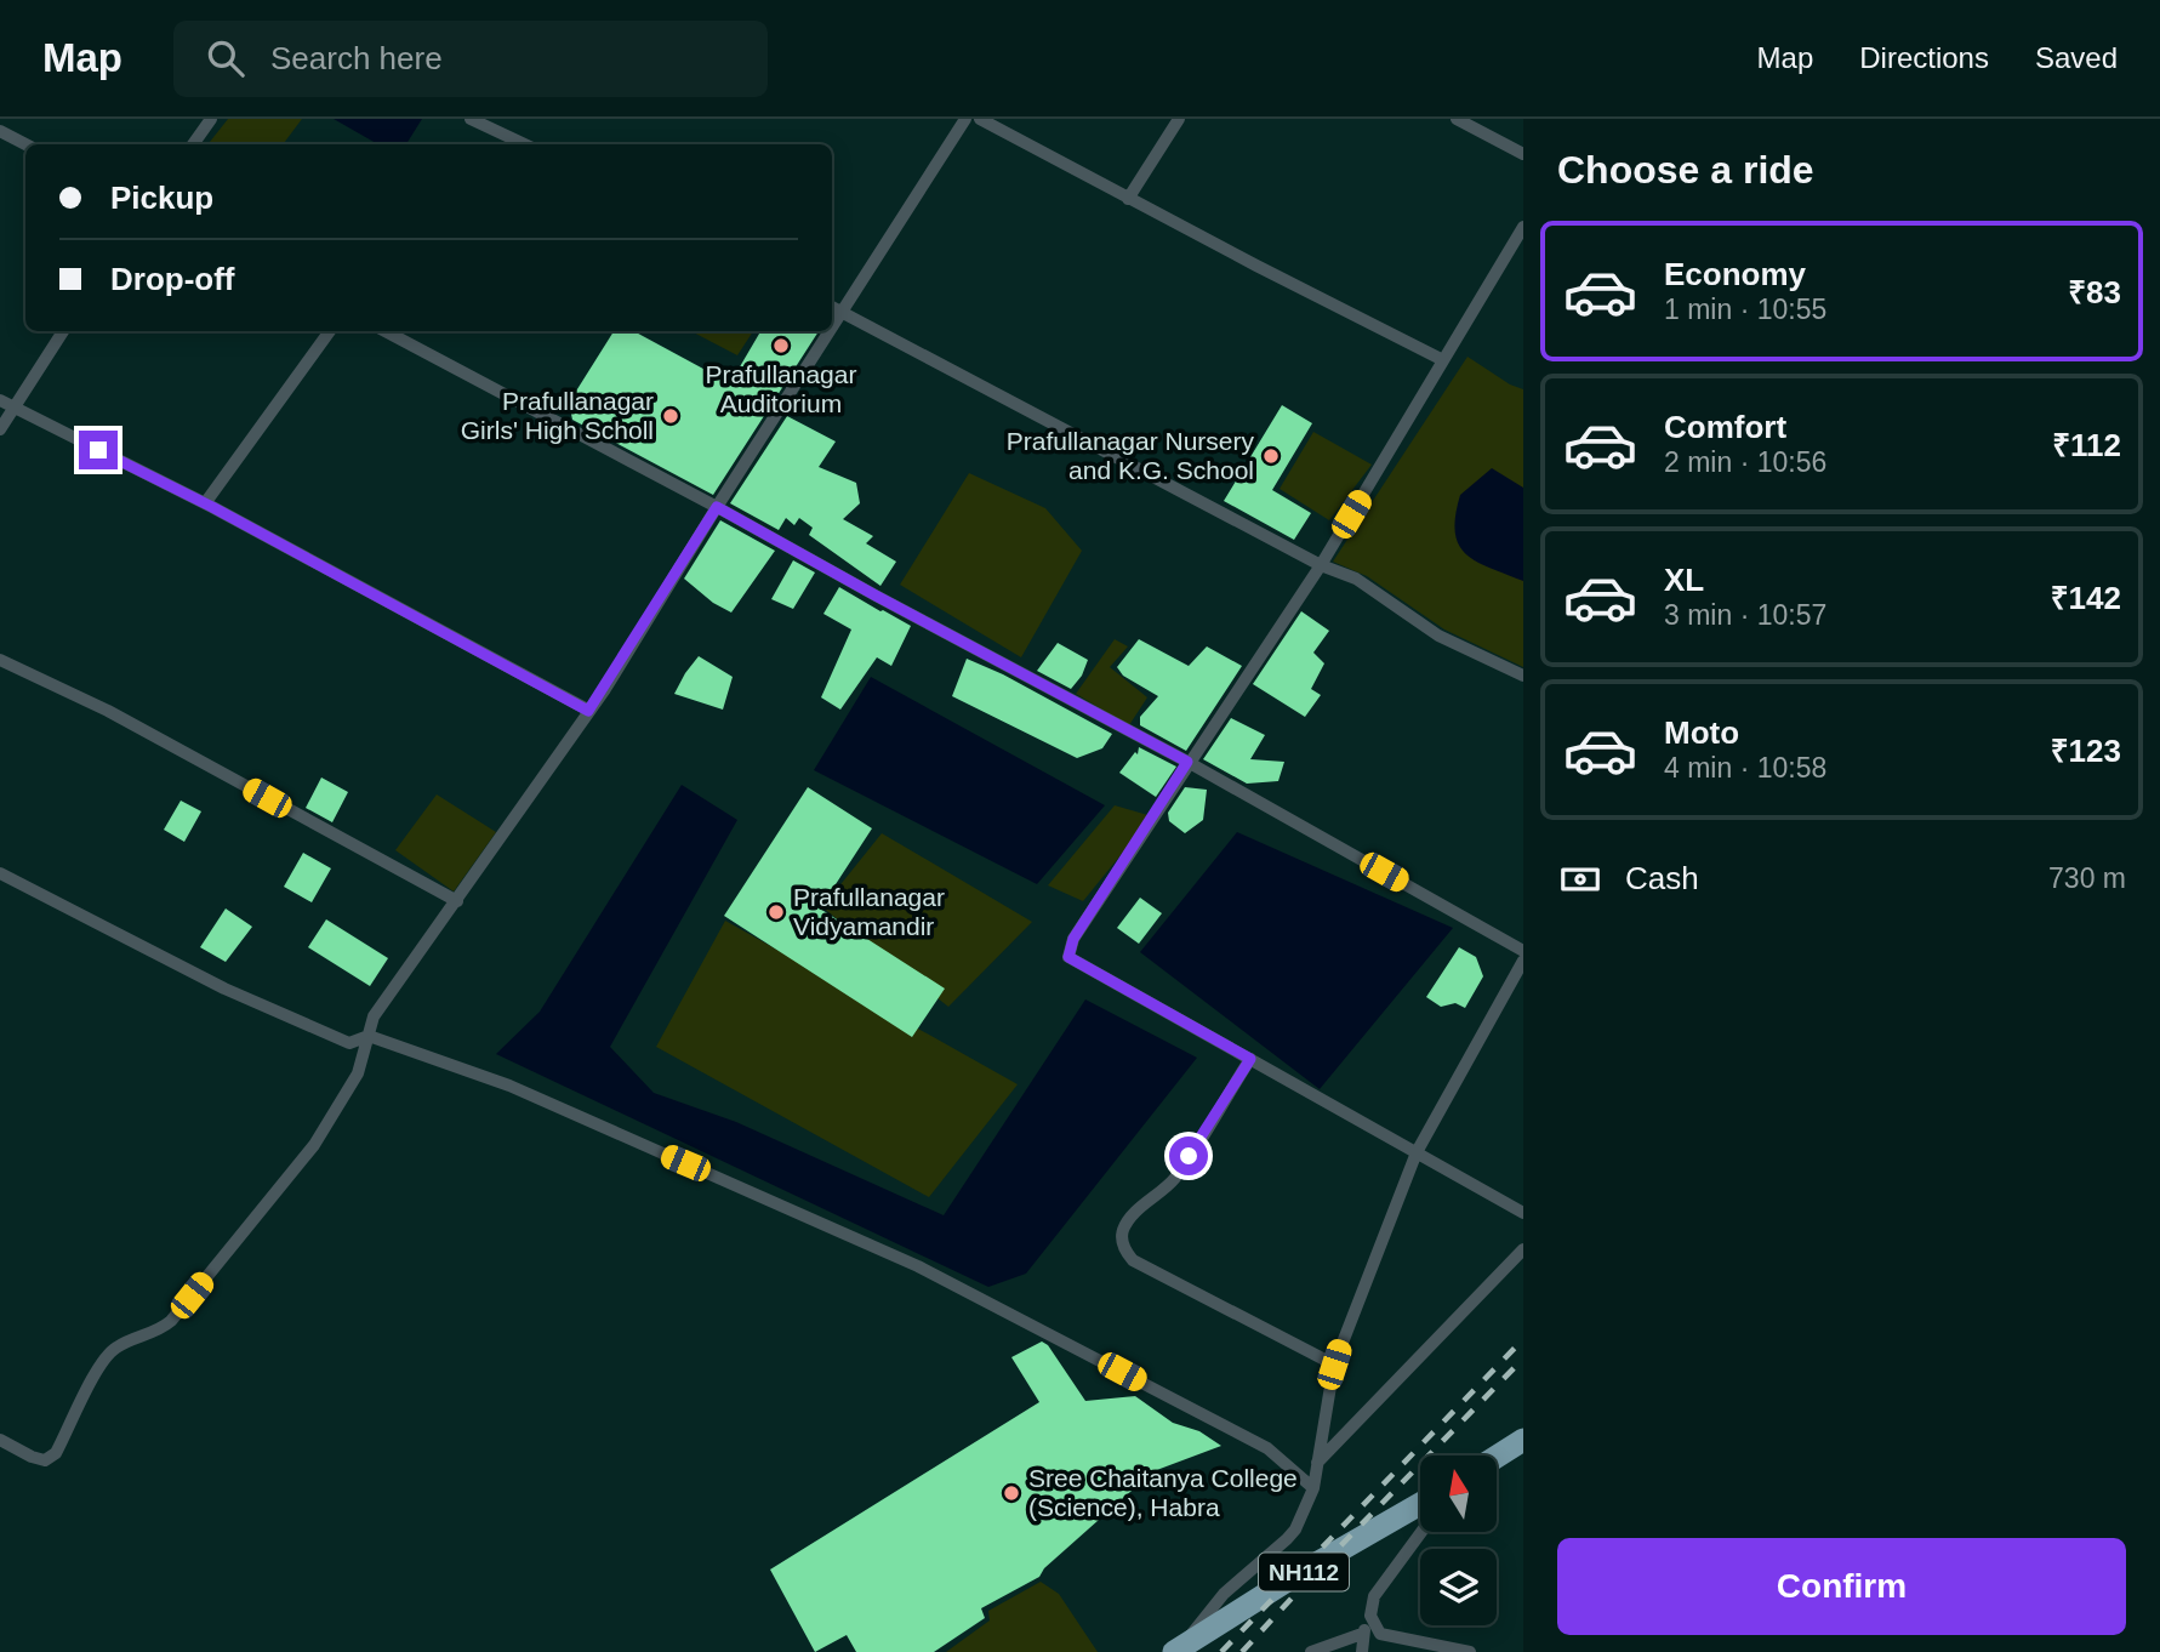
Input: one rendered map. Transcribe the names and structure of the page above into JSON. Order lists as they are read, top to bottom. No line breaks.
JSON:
{"streets":{"highway":["NH112"]},"places":["Prafullanagar Auditorium","Prafullanagar Girls' High Scholl","Prafullanagar Nursery and K.G. School","Prafullanagar Vidyamandir","Sree Chaitanya College (Science), Habra"],"north":"top","page":{"header":"Map","search":"Search here","nav":["Map","Directions","Saved"],"heading":"Choose a ride","banner":["Pickup","Drop-off"],"list":[{"name":"Economy","note":"1 min · 10:55","value":"₹83"},{"name":"Comfort","note":"2 min · 10:56","value":"₹112"},{"name":"XL","note":"3 min · 10:57","value":"₹142"},{"name":"Moto","note":"4 min · 10:58","value":"₹123"}],"pay":["Cash","730 m"],"buttons":"Confirm"}}
